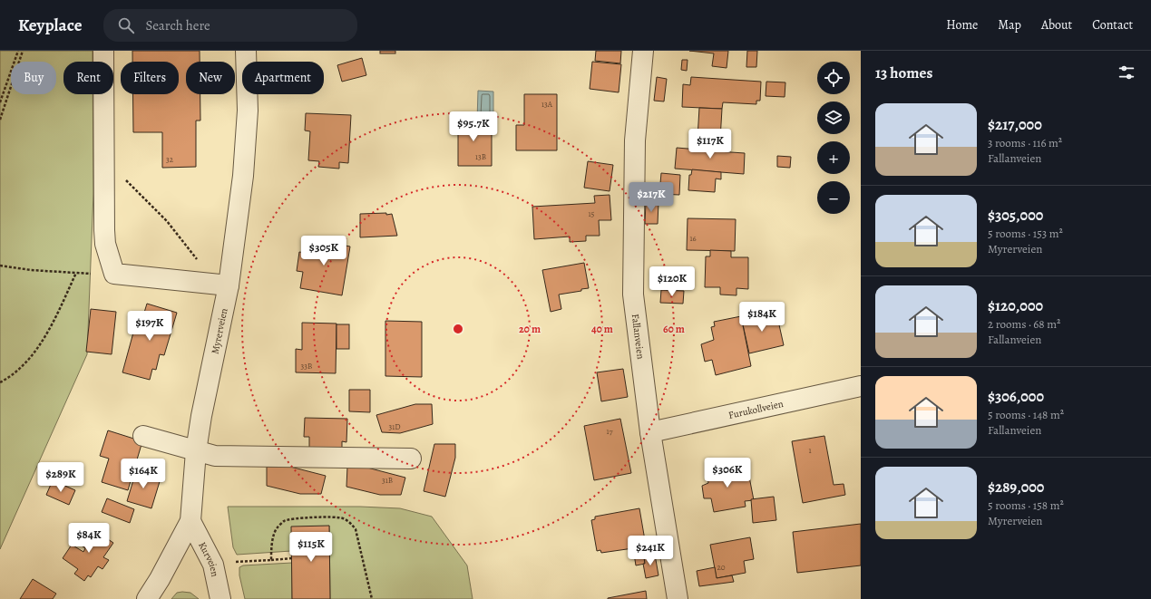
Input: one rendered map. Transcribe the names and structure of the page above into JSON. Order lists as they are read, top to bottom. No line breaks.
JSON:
{"streets":{"street":["Myrerveien","Fallanveien","Furukollveien","Kurveien"]},"crossings":[["Myrerveien","Kurveien"],["Fallanveien","Furukollveien"]],"house_numbers":["13A","13B","32","15","16","33B","31D","17","1","31B","20"],"page":{"header":"Keyplace","search":"Search here","nav":["Home","Map","About","Contact"],"heading":"13 homes","map_buttons":["+","−"],"chip":["Buy","Rent","Filters","New","Apartment"],"list":[{"name":"$217,000","note":"3 rooms · 116 m² · Fallanveien"},{"name":"$305,000","note":"5 rooms · 153 m² · Myrerveien"},{"name":"$120,000","note":"2 rooms · 68 m² · Fallanveien"},{"name":"$306,000","note":"5 rooms · 148 m² · Fallanveien"},{"name":"$289,000","note":"5 rooms · 158 m² · Myrerveien"}],"price":["$95.7K","$117K","$217K","$305K","$120K","$184K","$197K","$306K","$164K","$289K","$84K","$115K","$241K"]},"rings":["20 m","40 m","60 m"]}
